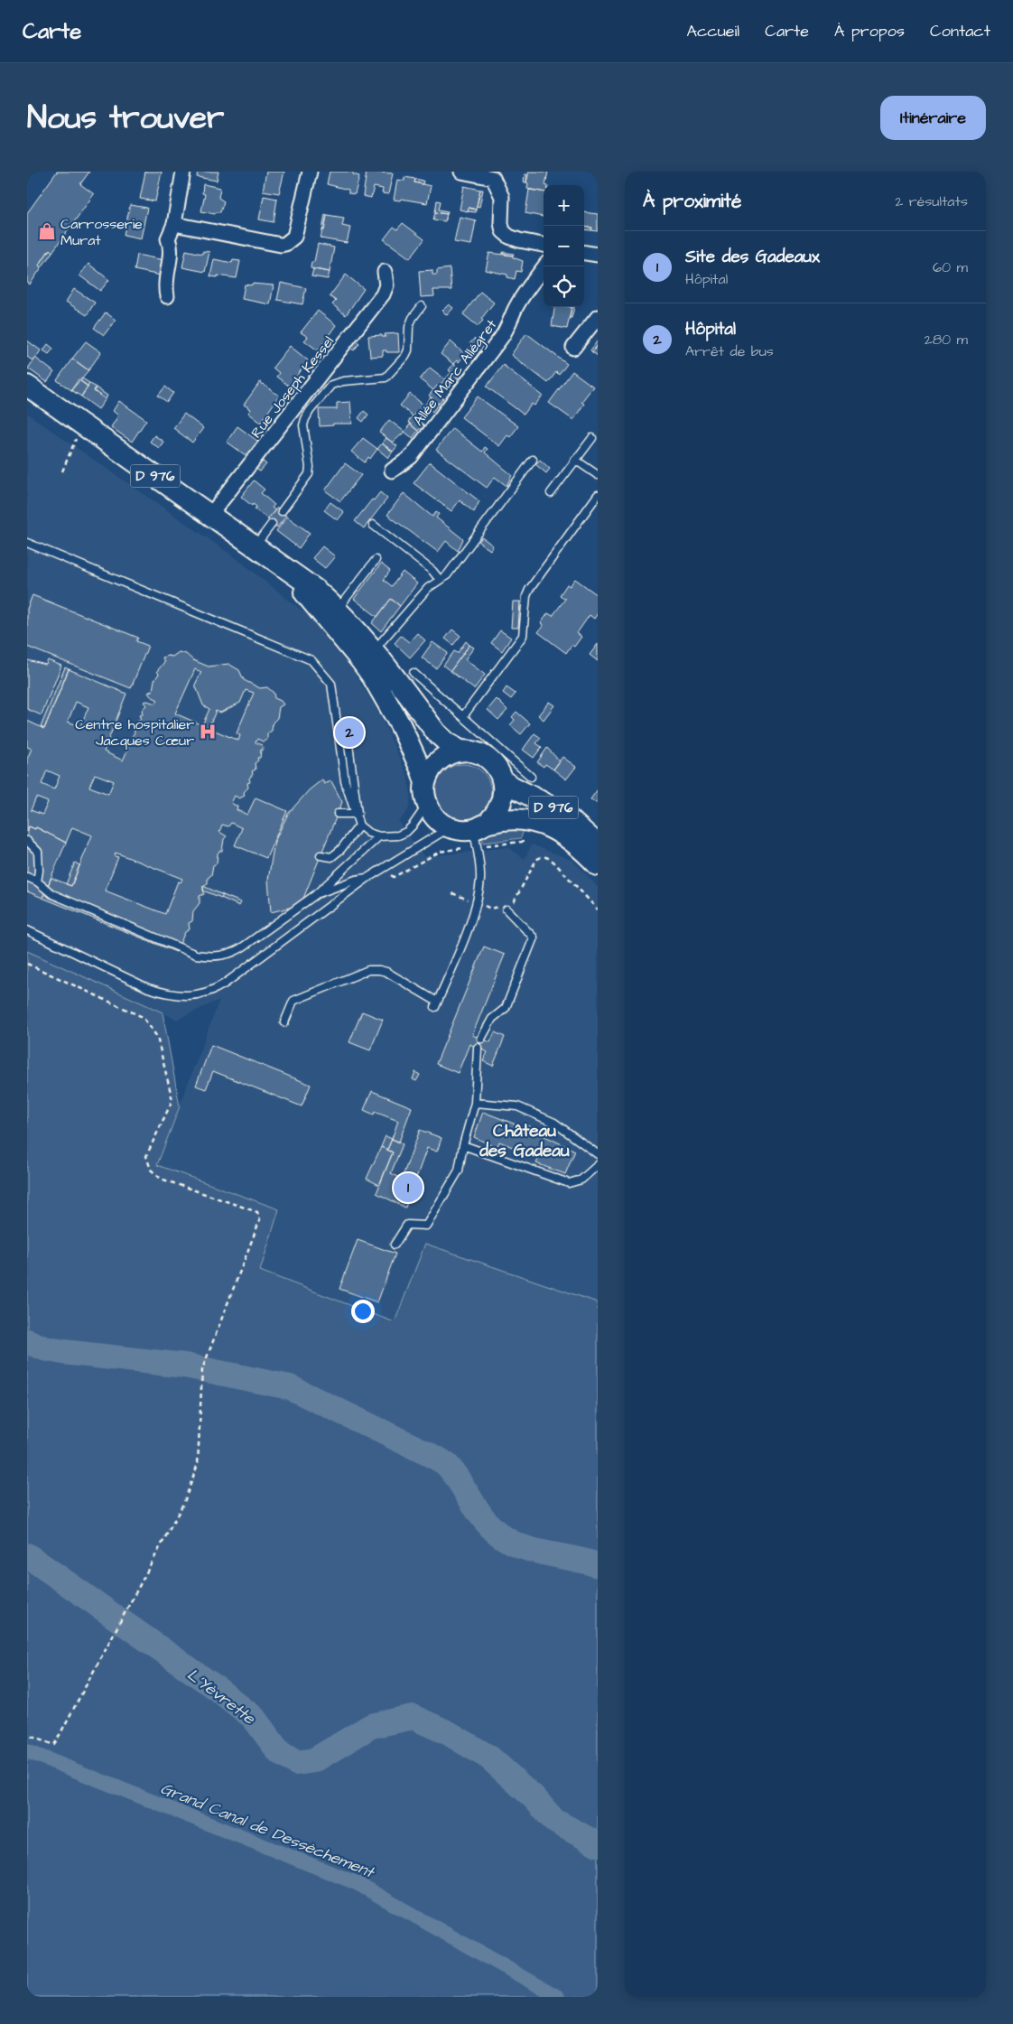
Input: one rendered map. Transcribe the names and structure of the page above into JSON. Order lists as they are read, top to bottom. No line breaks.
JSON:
{"streets":{"main road":["D 976"],"street":["Allée Marc Allégret","Rue Joseph Kessel"]},"crossings":[["Rue Joseph Kessel","D 976"]],"districts":["Château des Gadeau"],"water":["L'Yèvrette","Grand Canal de Dessèchement"],"places":{"shop":["Carrosserie Murat"],"hospital":["Centre hospitalier Jacques Cœur"]},"page":{"header":"Carte","nav":["Accueil","Carte","À propos","Contact"],"title":"Nous trouver","buttons":"Itinéraire","heading":["À proximité","2 résultats"],"map_buttons":["+","−"],"list":[{"mark":"1","name":"Site des Gadeaux","note":"Hôpital","value":"60 m"},{"mark":"2","name":"Hôpital","note":"Arrêt de bus","value":"280 m"}],"pins":["2","1"]}}
